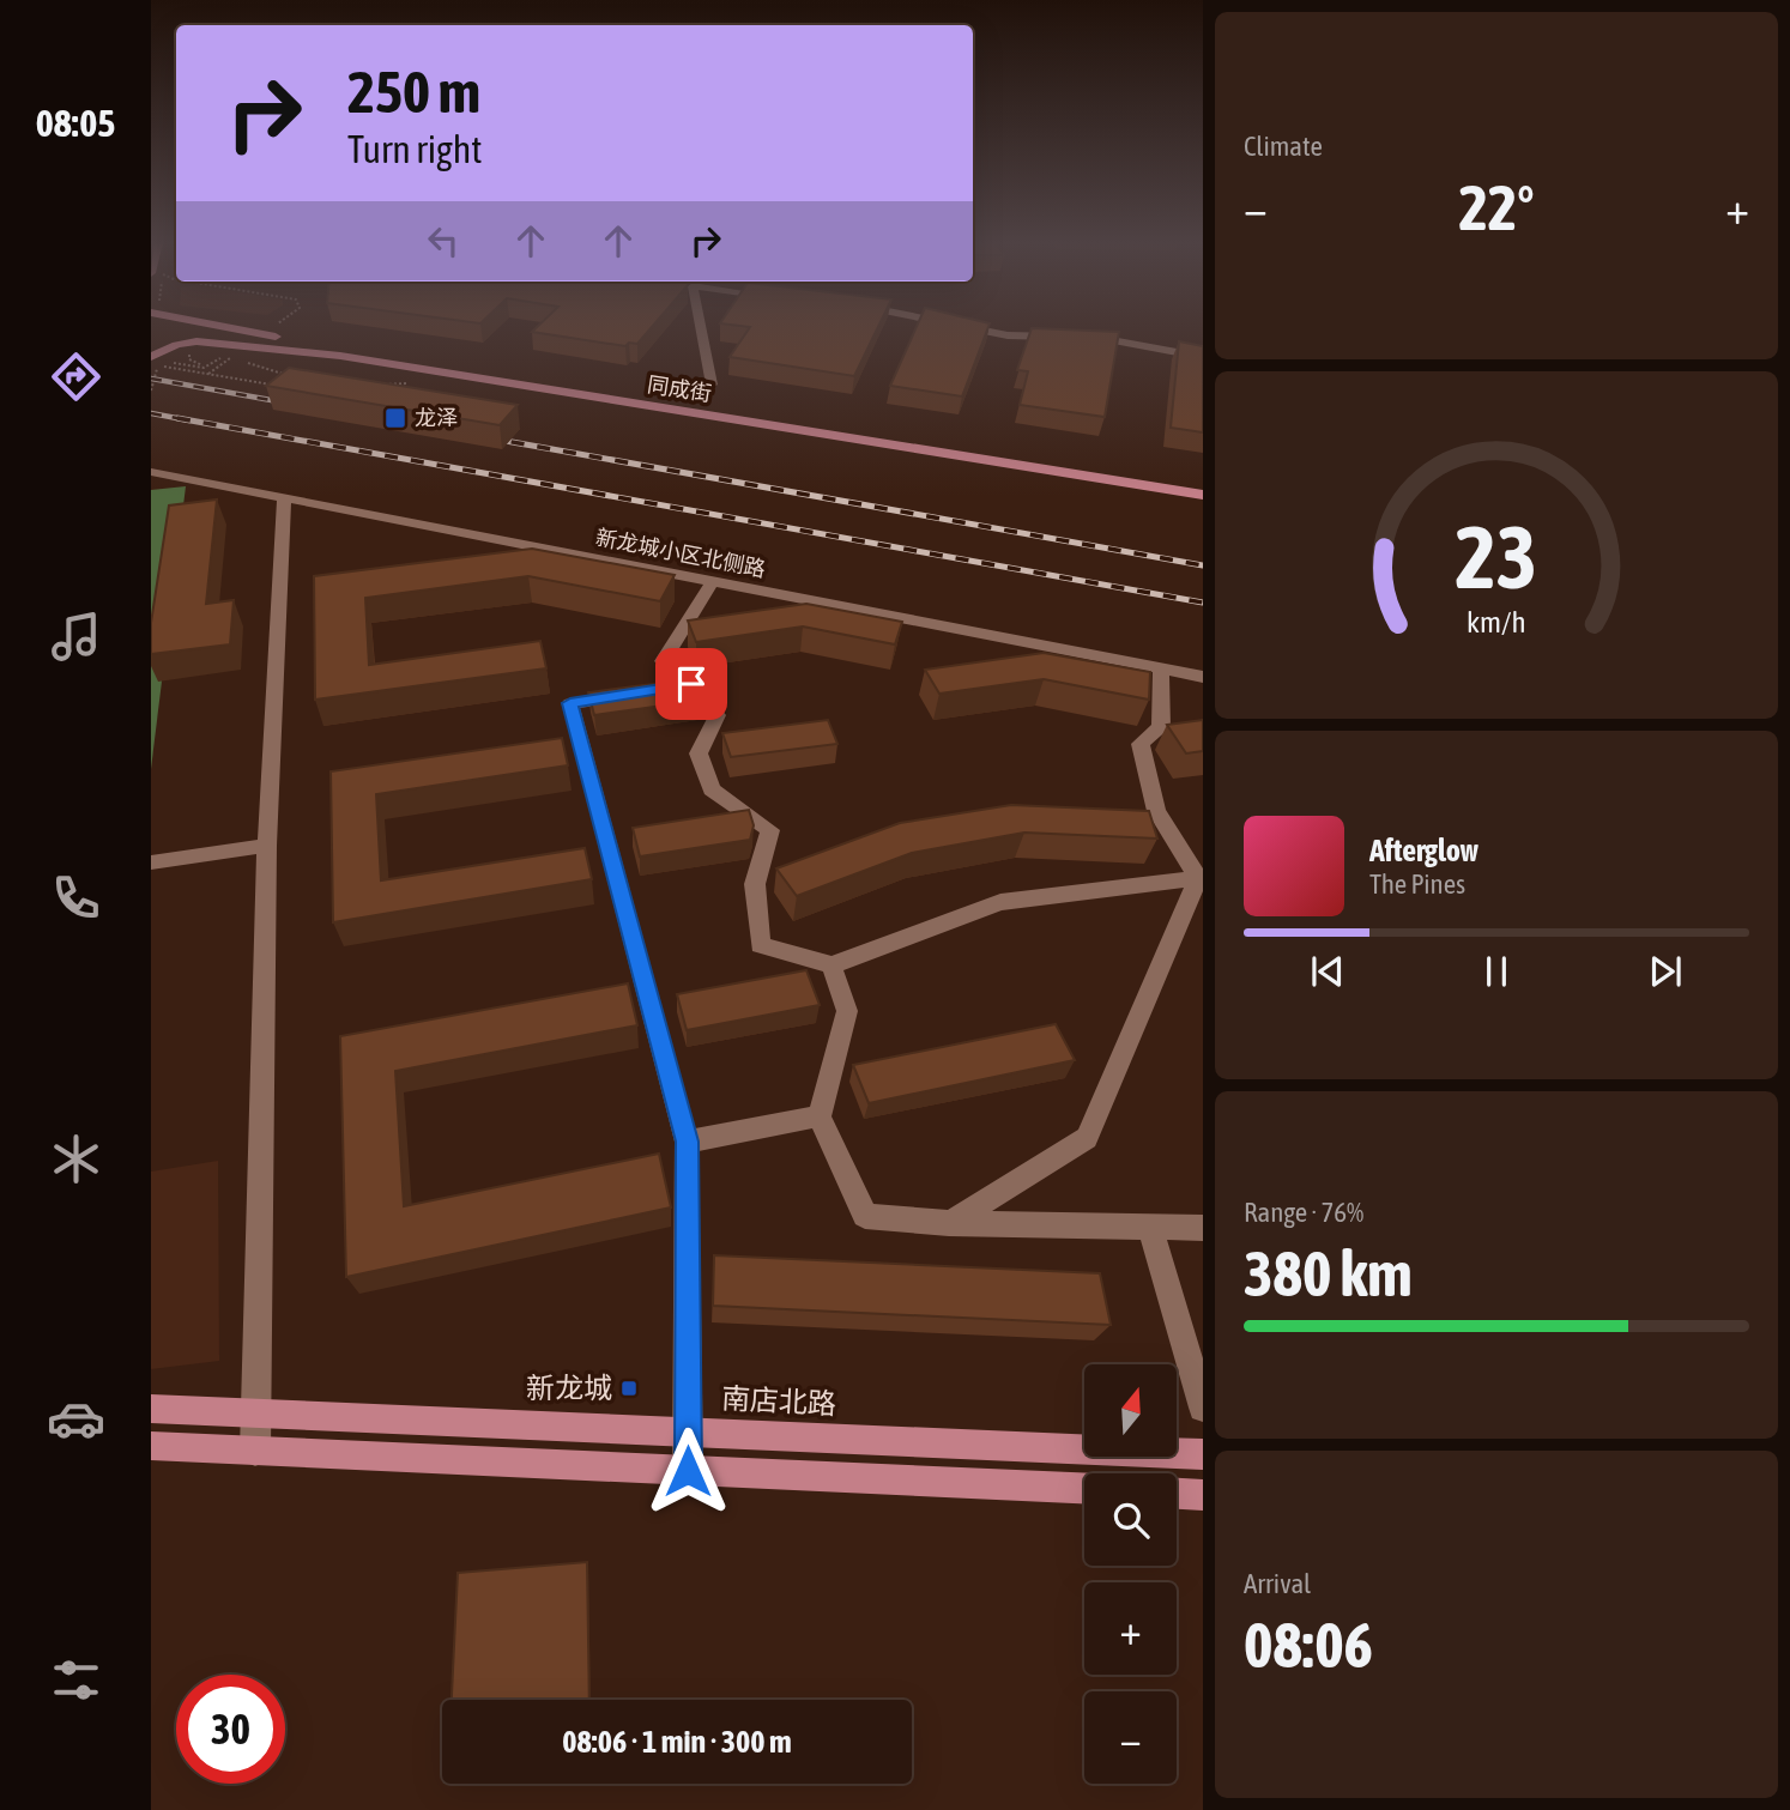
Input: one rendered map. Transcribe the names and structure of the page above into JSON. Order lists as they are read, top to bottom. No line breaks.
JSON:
{"streets":{"main road":["同成街","南店北路"],"street":["新龙城小区北侧路"]},"places":{"transit":["龙泽","新龙城"]},"north":"top","page":{"tabs":"08:05","tile":["Climate",["Range · 76%","380 km"],["Arrival","08:06"]],"turn":["250 m","Turn right"],"heat":["−","22°","+"],"song":["Afterglow","The Pines"],"map_buttons":["+","−"],"limit":"30","trip":"08:06 · 1 min · 300 m","gauge":["23","km/h"]}}
